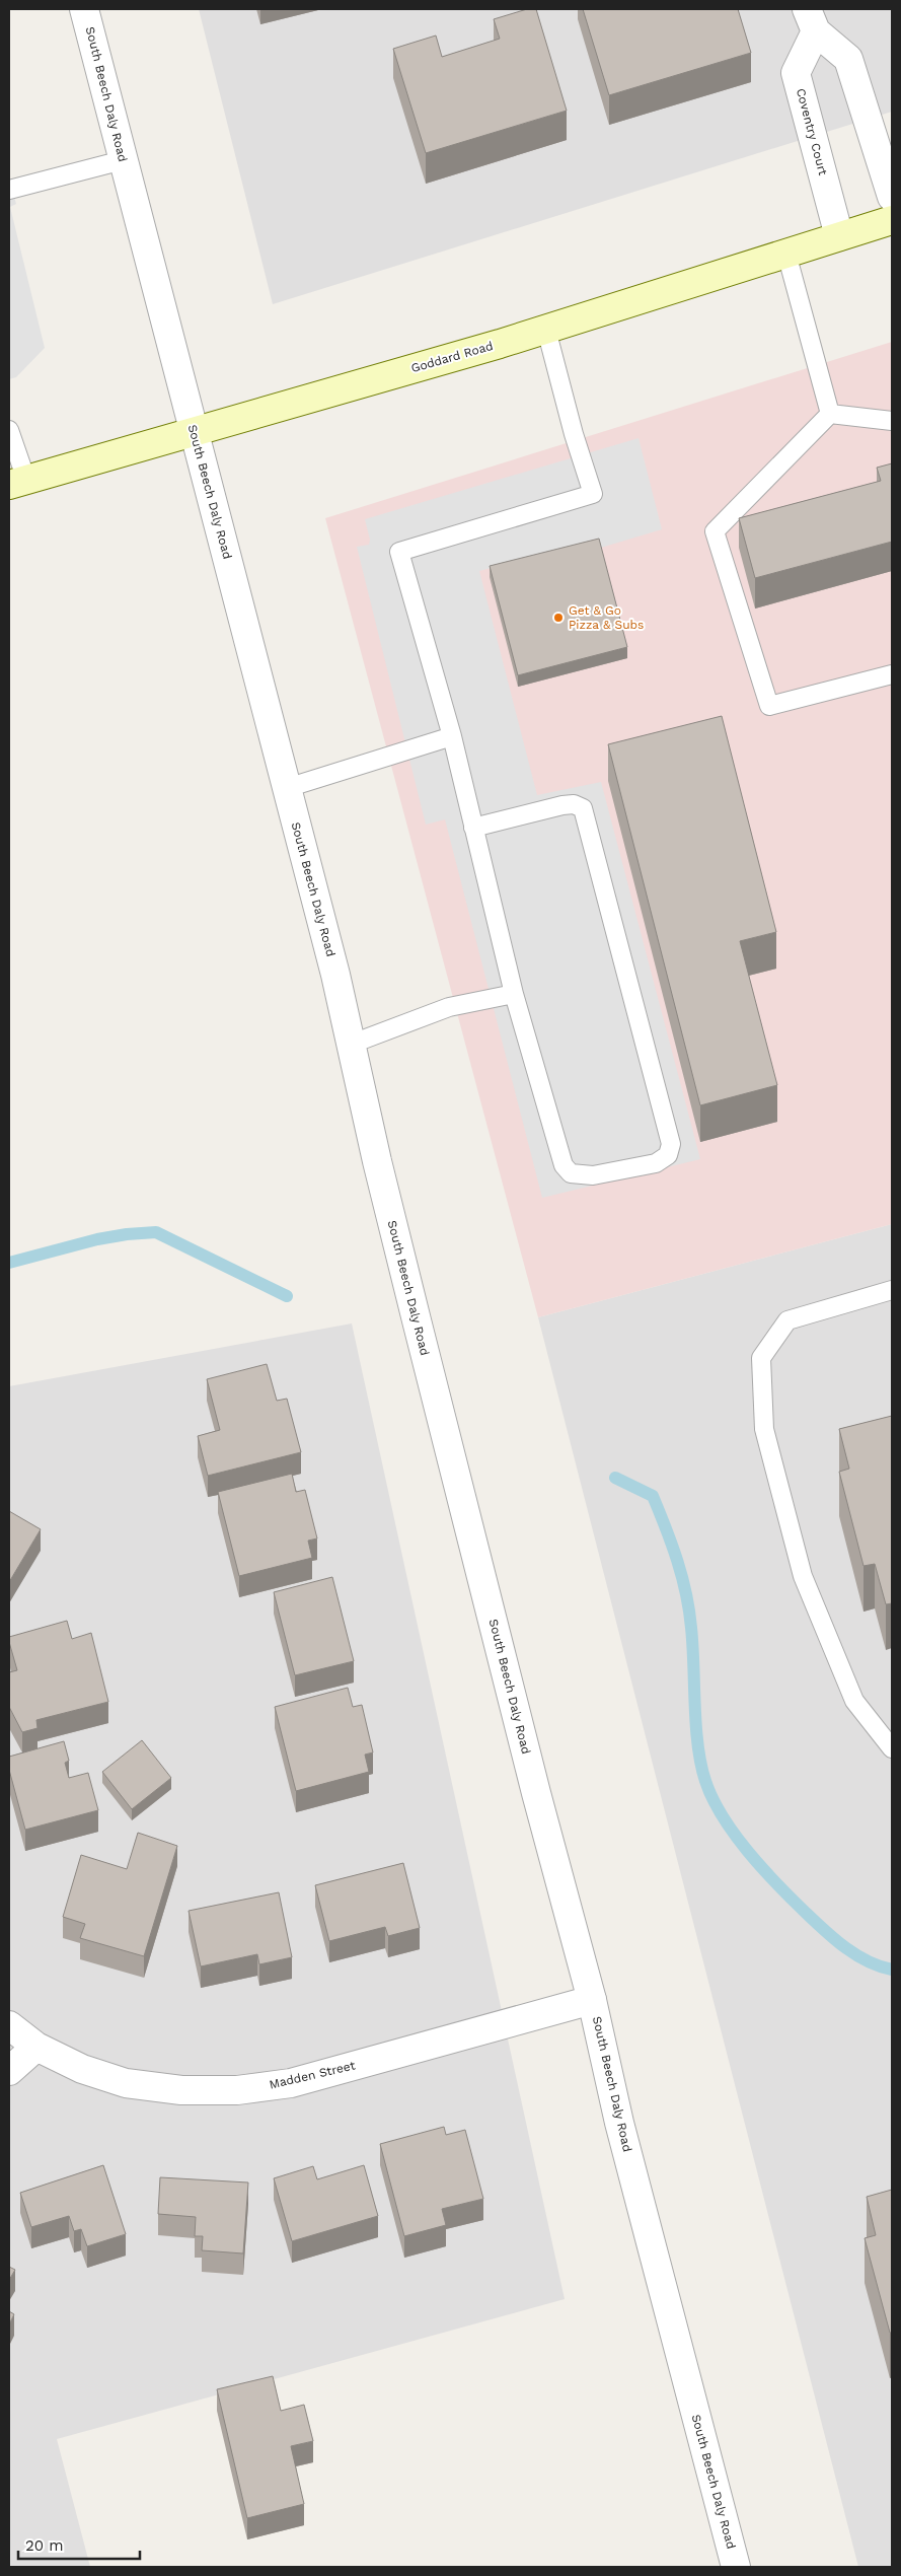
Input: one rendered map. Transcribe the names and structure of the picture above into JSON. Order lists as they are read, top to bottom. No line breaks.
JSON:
{"streets":{"main road":["Goddard Road"],"street":["South Beech Daly Road","Coventry Court","Madden Street"]},"crossings":[["South Beech Daly Road","Goddard Road"],["South Beech Daly Road","Madden Street"],["Coventry Court","Goddard Road"]],"places":["Get & Go Pizza & Subs"],"scale_bar":"20 m"}
